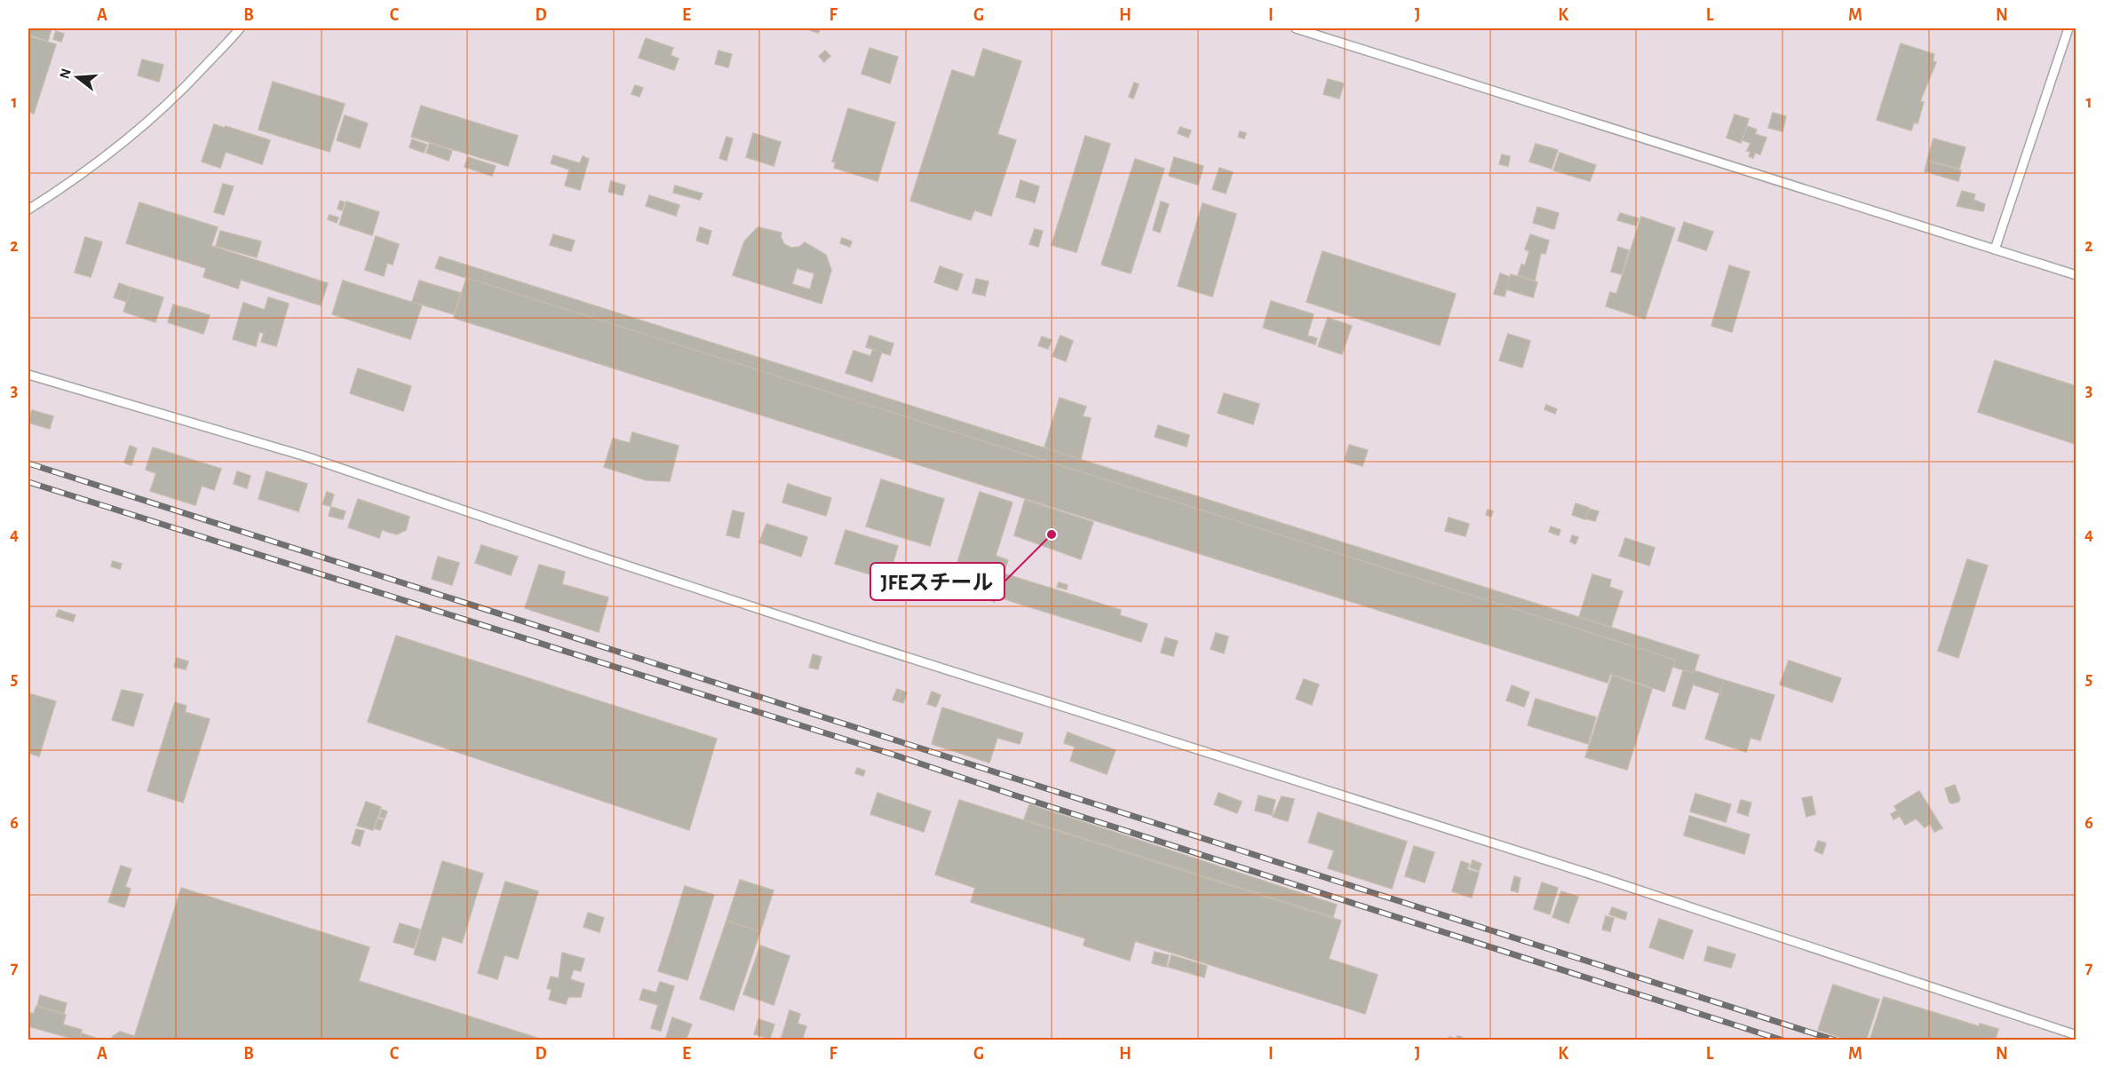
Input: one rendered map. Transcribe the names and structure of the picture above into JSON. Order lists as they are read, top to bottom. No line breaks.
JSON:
{"places":["JFEスチール"],"north":"left","grid":{"columns":["A","B","C","D","E","F","G","H","I","J","K","L","M","N"],"rows":["1","2","3","4","5","6","7"]}}
